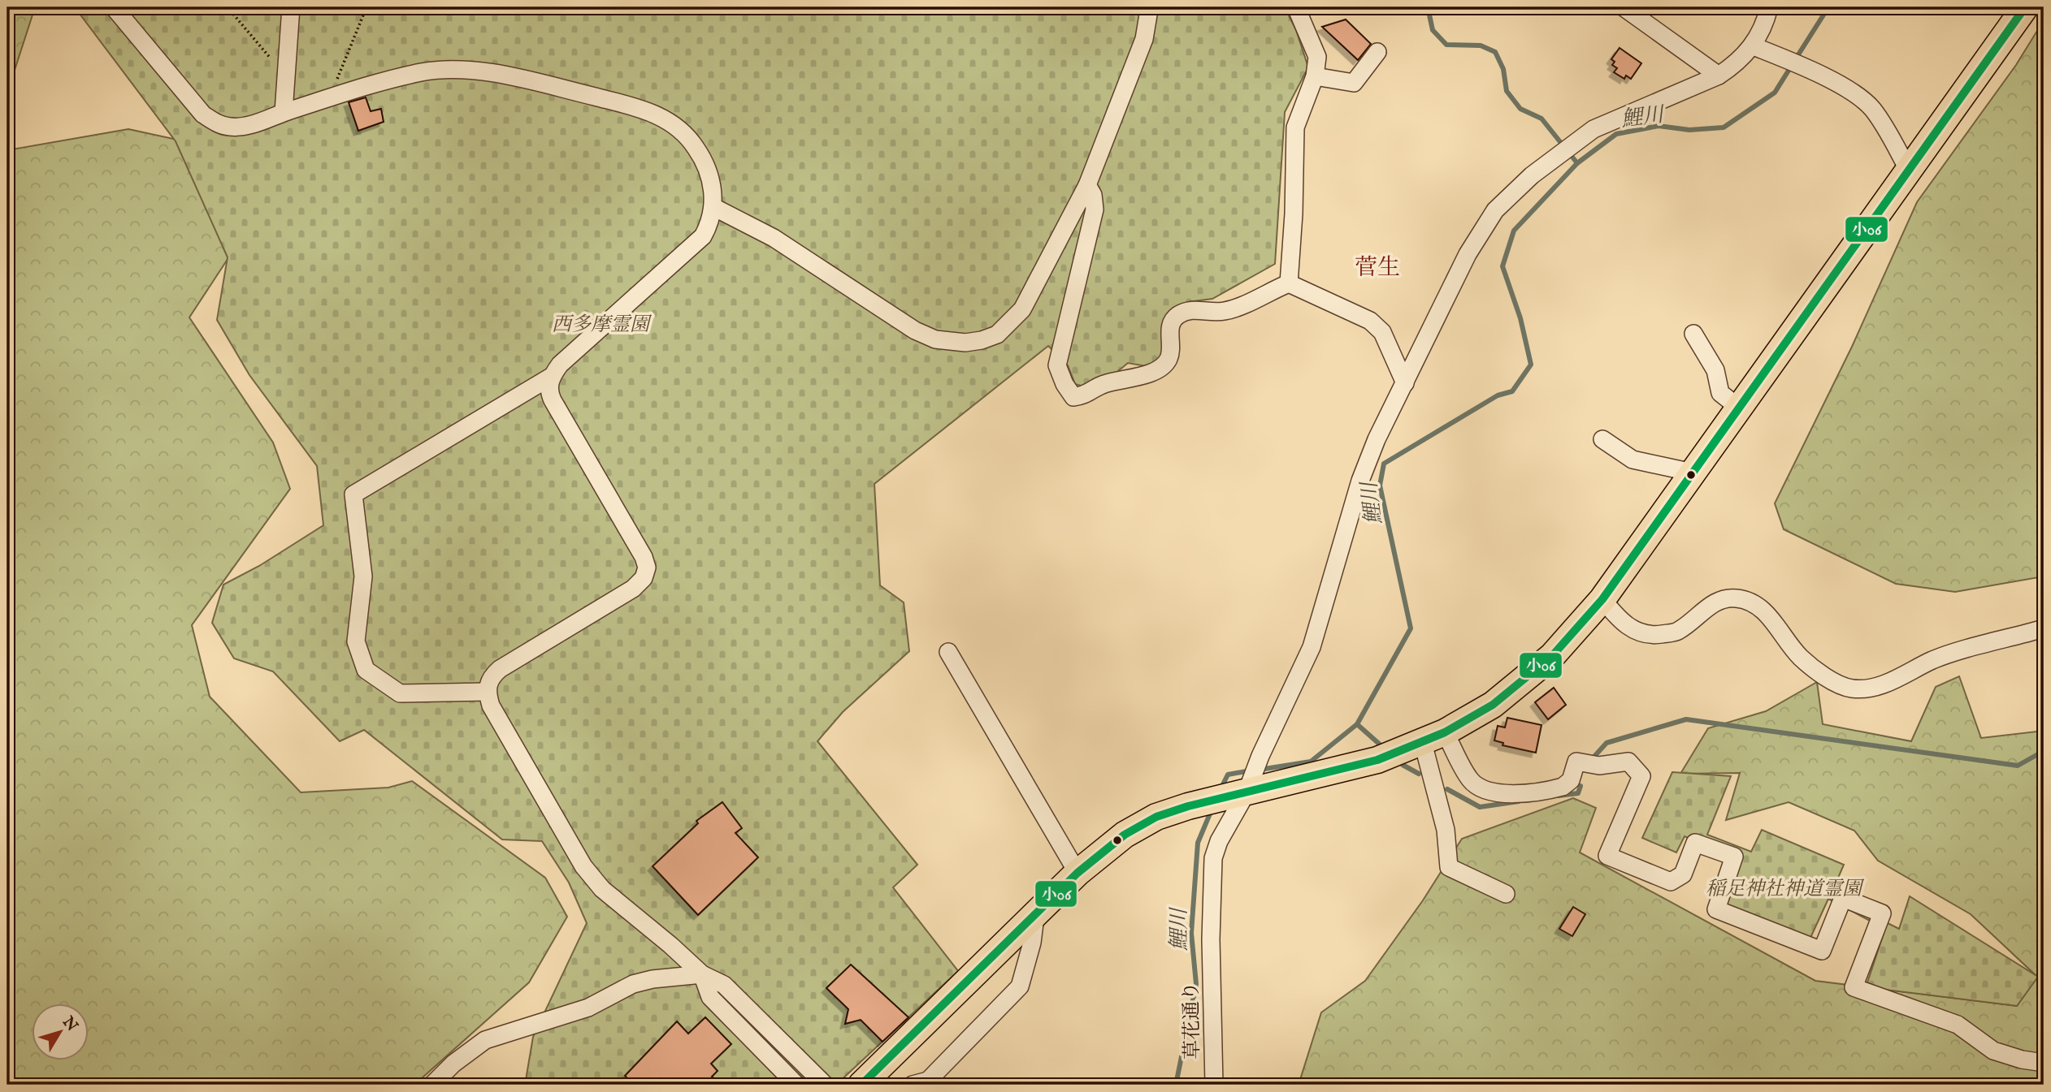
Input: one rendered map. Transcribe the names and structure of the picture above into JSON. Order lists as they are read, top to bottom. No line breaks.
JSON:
{"streets":{"street":["草花通り"]},"districts":["菅生"],"water":["鯉川"],"parks":["西多摩霊園","稲足神社神道霊園"],"lines":["transit line 小06"],"north":"top right"}
